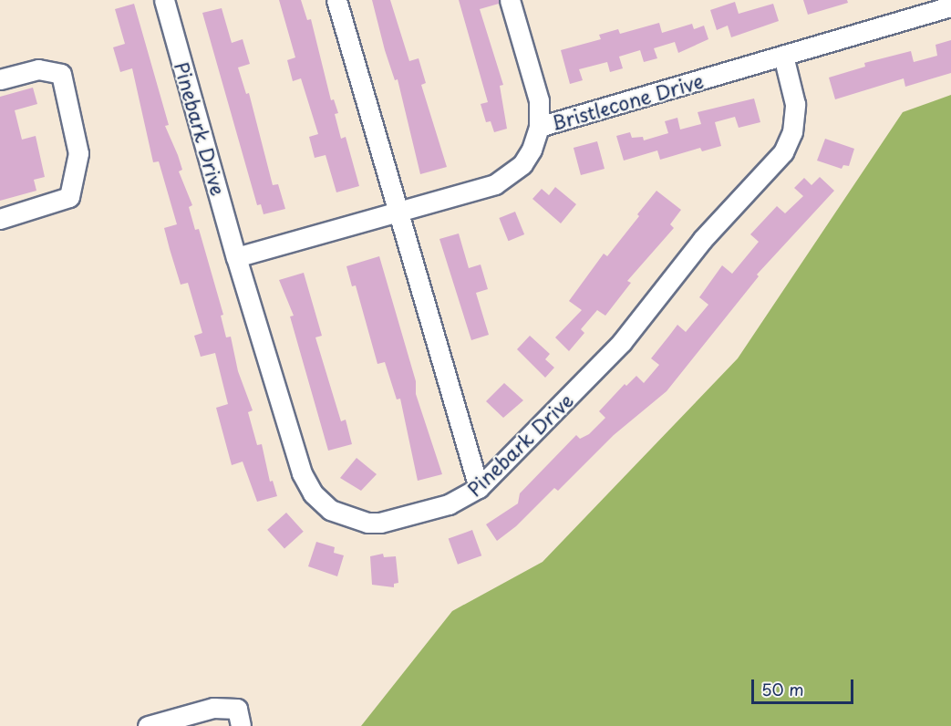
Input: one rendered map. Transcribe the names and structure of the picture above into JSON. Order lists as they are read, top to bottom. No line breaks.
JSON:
{"streets":{"street":["Bristlecone Drive","Pinebark Drive"]},"crossings":[["Bristlecone Drive","Pinebark Drive"]],"scale_bar":"50 m"}
